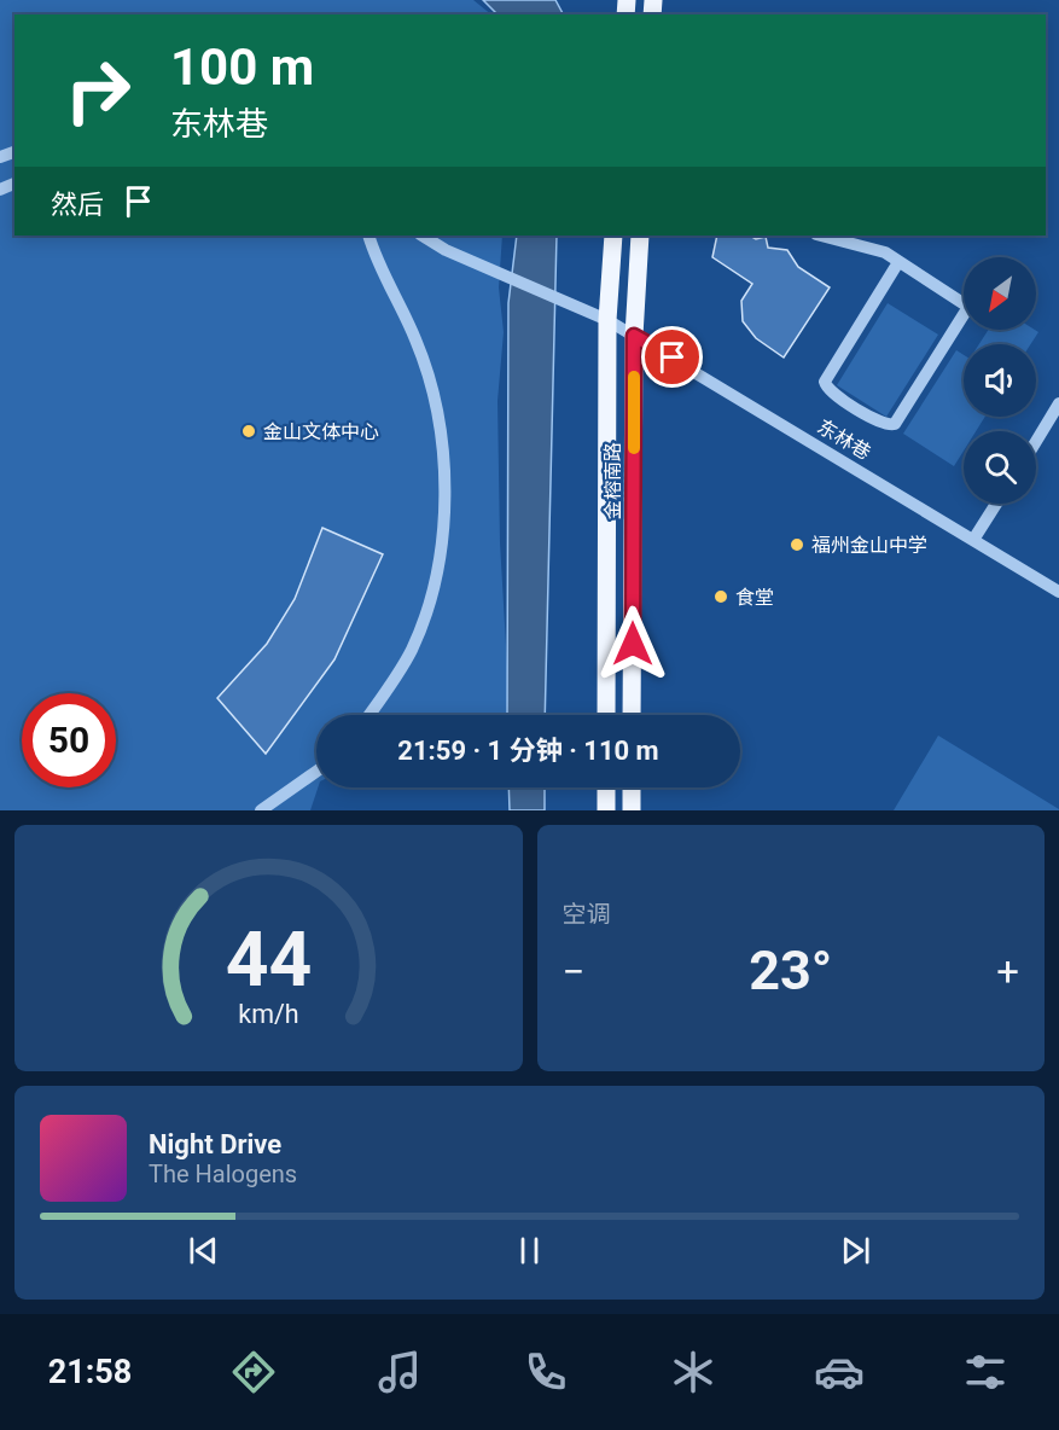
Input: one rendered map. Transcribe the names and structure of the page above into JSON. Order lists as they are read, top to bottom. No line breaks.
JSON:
{"streets":{"main road":["金榕南路"],"street":["东林巷"]},"crossings":[["东林巷","金榕南路"]],"places":["金山文体中心","福州金山中学","食堂"],"north":"bottom left","page":{"turn":["100 m","东林巷"],"then":"然后","limit":"50","trip":"21:59 · 1 分钟 · 110 m","tile":"空调","heat":["−","23°","+"],"song":["Night Drive","The Halogens"],"tabs":"21:58","gauge":["44","km/h"]}}
